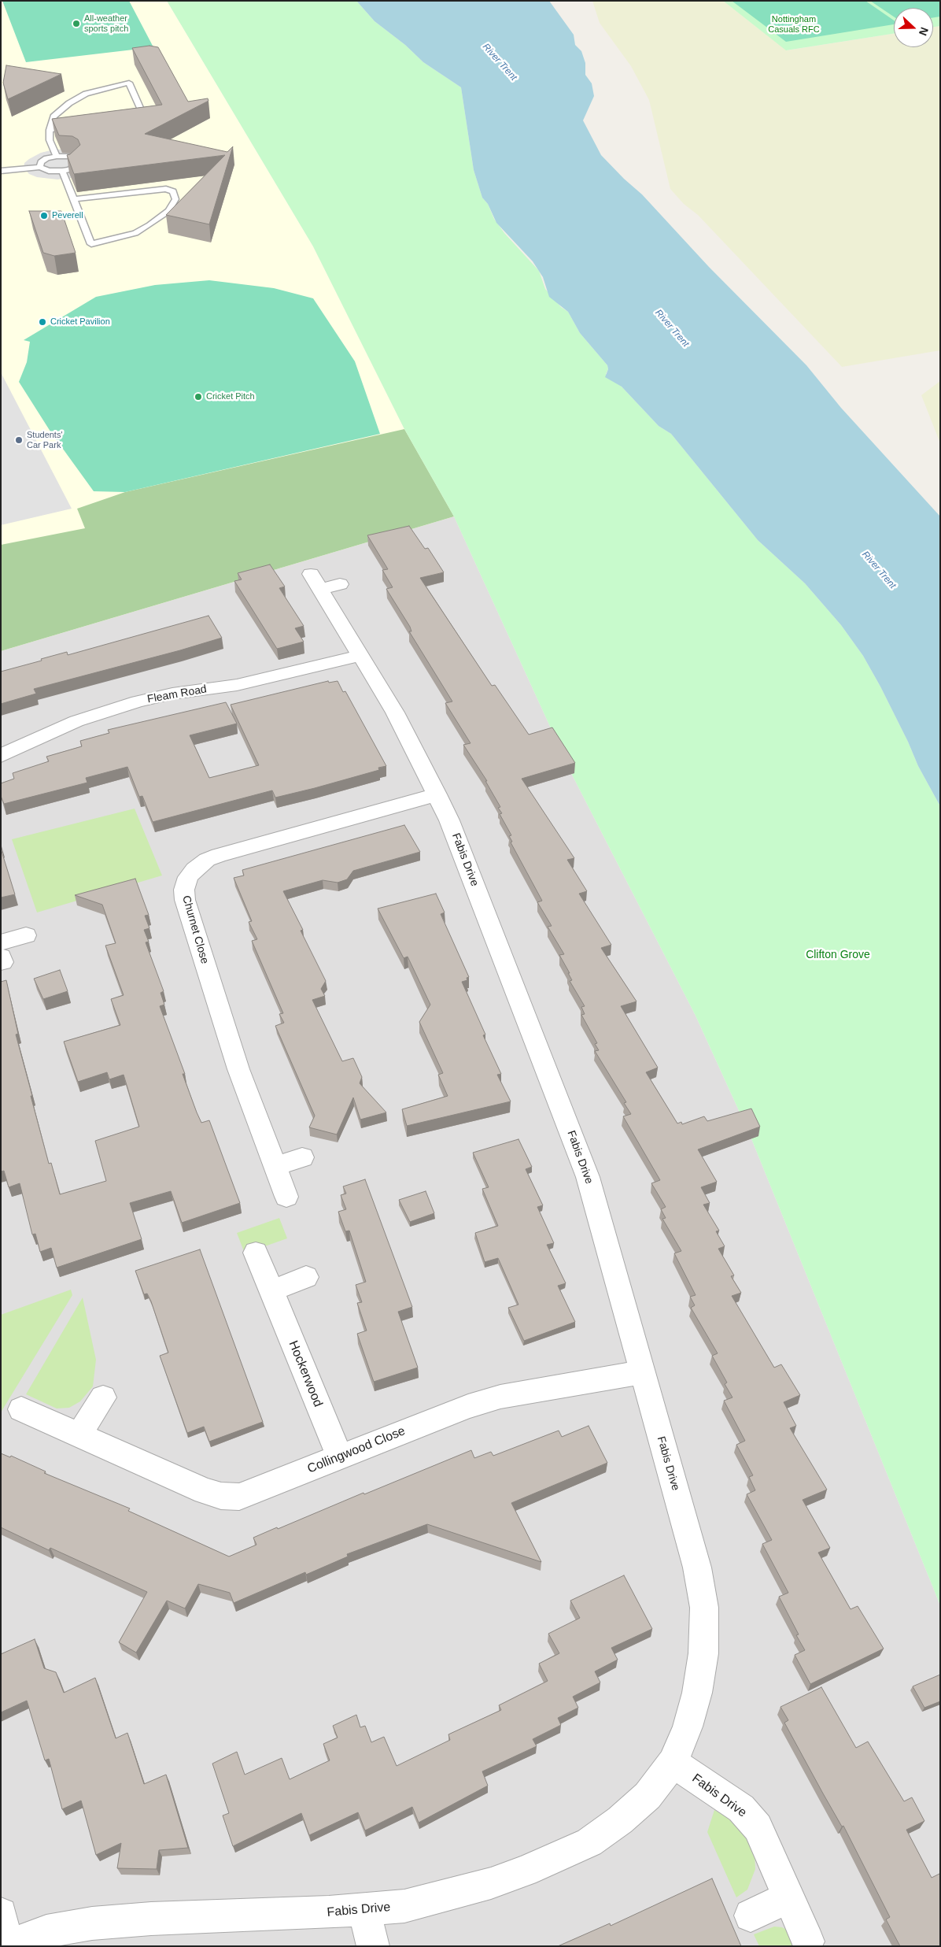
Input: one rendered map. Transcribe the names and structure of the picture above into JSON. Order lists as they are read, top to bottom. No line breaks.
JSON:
{"streets":{"street":["Fleam Road","Fabis Drive","Churnet Close","Hockerwood","Collingwood Close"]},"crossings":[["Fleam Road","Fabis Drive"],["Fabis Drive","Churnet Close"],["Fabis Drive","Collingwood Close"],["Hockerwood","Collingwood Close"]],"water":["River Trent"],"parks":["Nottingham Casuals RFC","Clifton Grove"],"places":["All-weather sports pitch","Peverell","Cricket Pavilion","Cricket Pitch","Students' Car Park"],"north":"right"}
